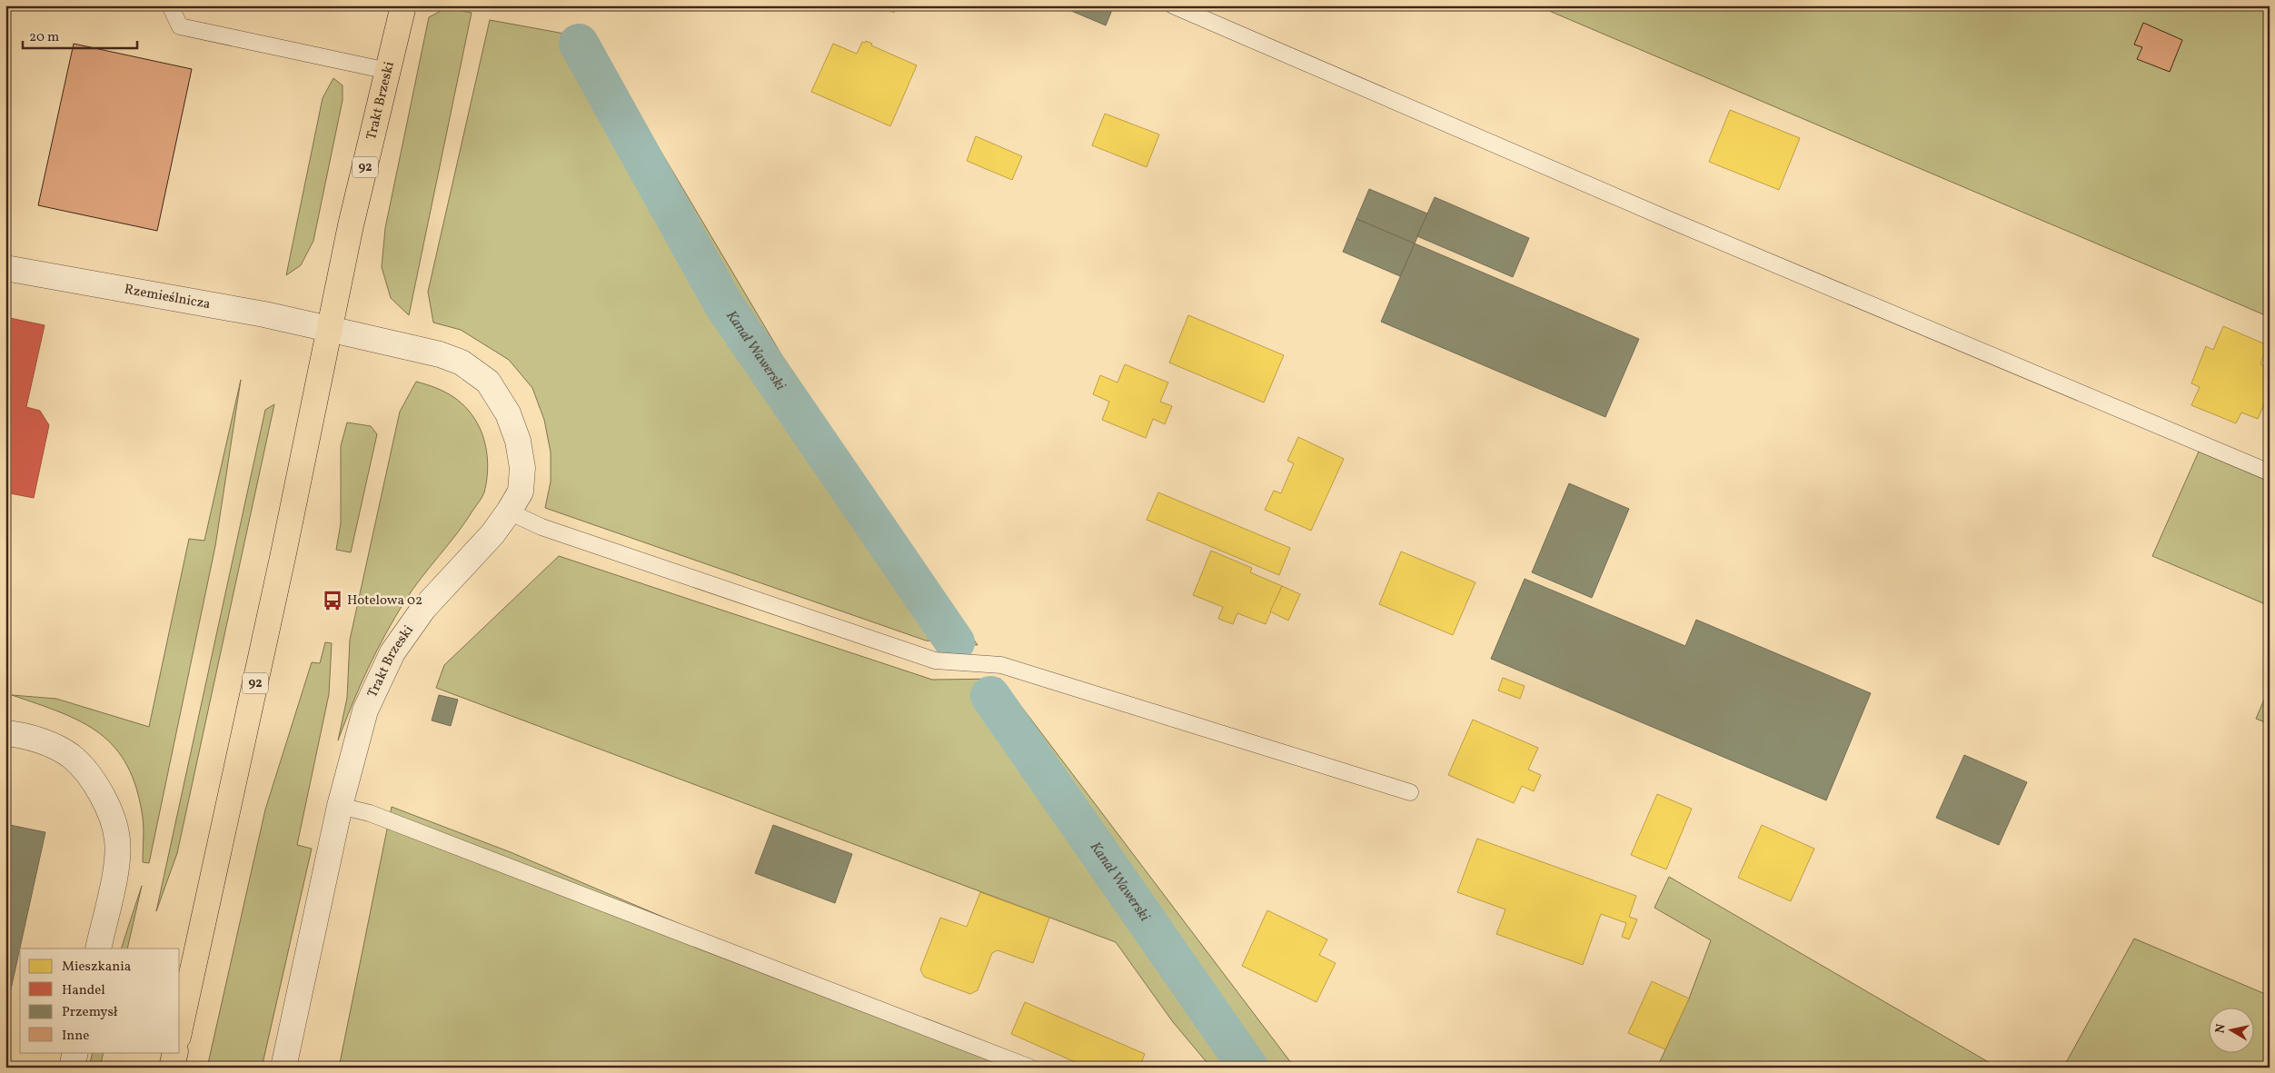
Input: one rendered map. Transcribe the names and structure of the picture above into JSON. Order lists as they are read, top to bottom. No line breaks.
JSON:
{"streets":{"main road":["Trakt Brzeski","92"],"street":["Rzemieślnicza"]},"crossings":[["Trakt Brzeski","Rzemieślnicza"]],"water":["Kanał Wawerski"],"places":{"bus stop":["Hotelowa 02"]},"legend":["Mieszkania","Handel","Przemysł","Inne"],"scale_bar":"20 m","north":"left"}
